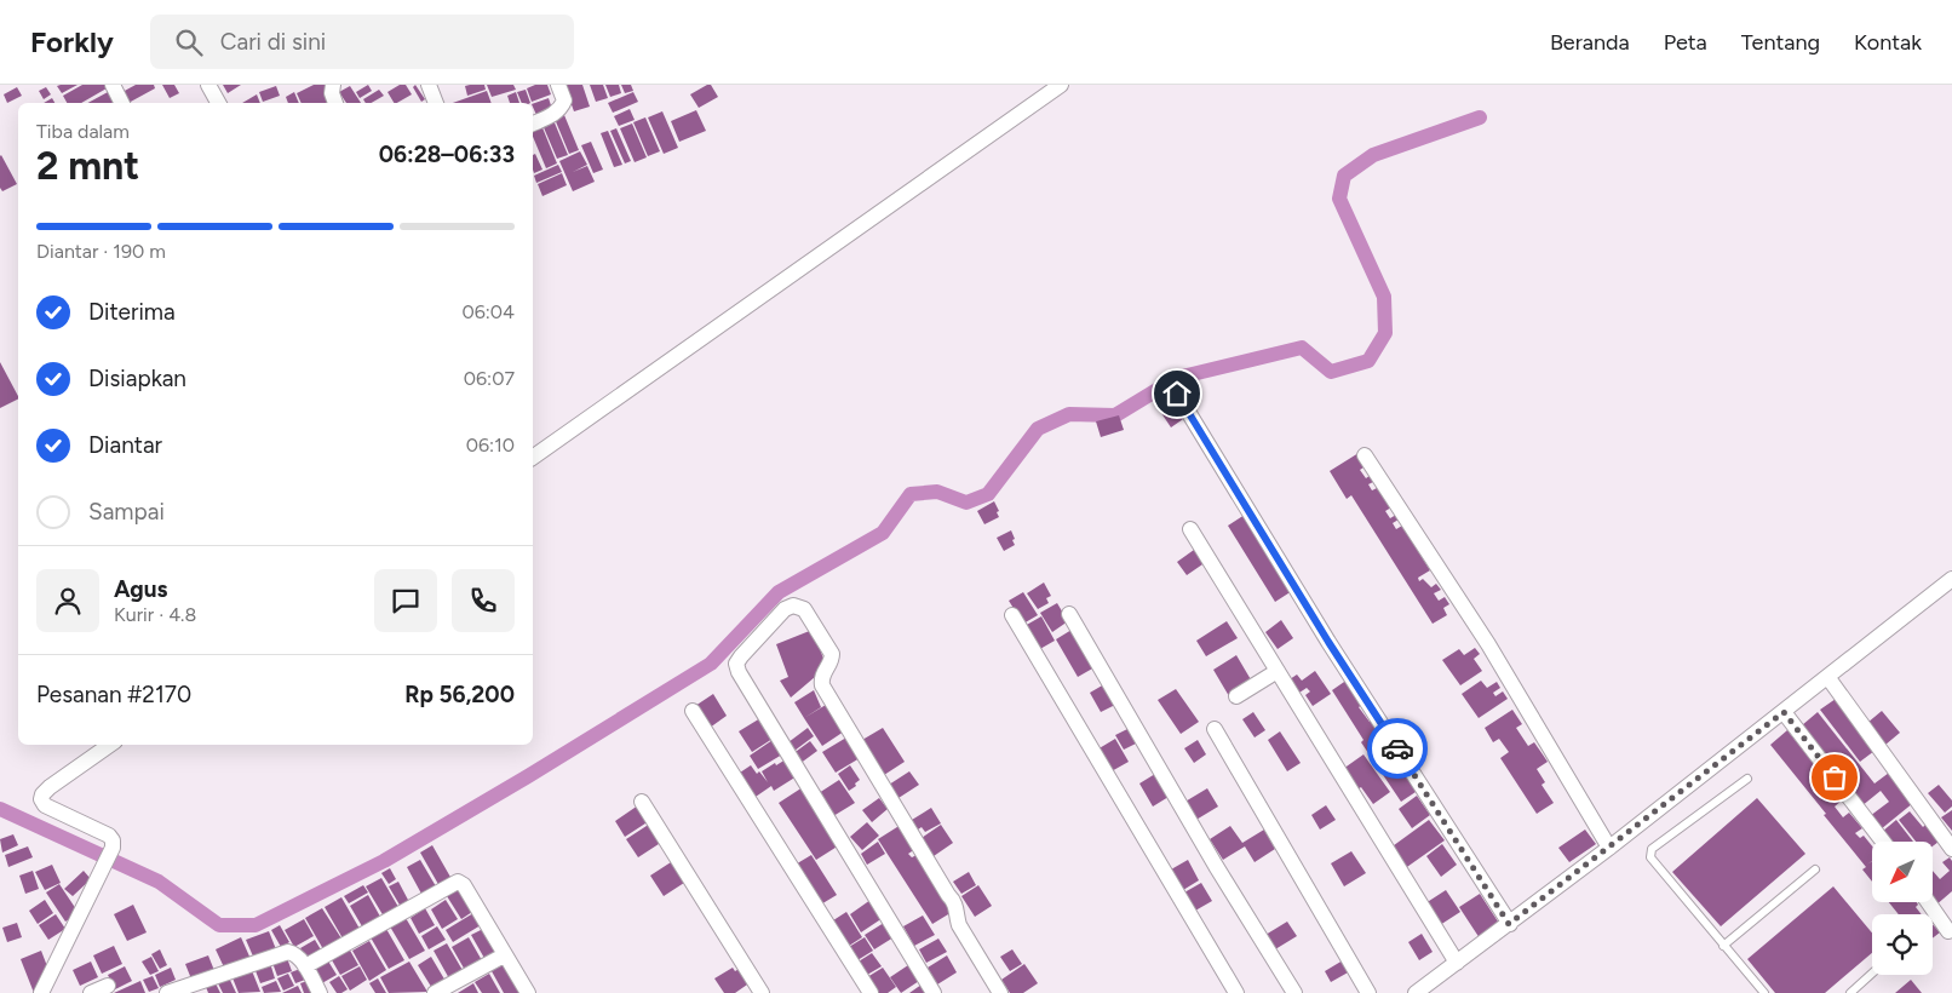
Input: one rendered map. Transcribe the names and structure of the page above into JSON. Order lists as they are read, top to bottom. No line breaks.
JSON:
{"north":"bottom left","page":{"header":"Forkly","search":"Cari di sini","nav":["Beranda","Peta","Tentang","Kontak"],"heading":["2 mnt","Tiba dalam","06:28–06:33"],"panel":["Agus","Kurir · 4.8","Pesanan #2170","Rp 56,200"],"bar":"Diantar · 190 m","list":[["Diterima","06:04"],["Disiapkan","06:07"],["Diantar","06:10"],"Sampai"]}}
